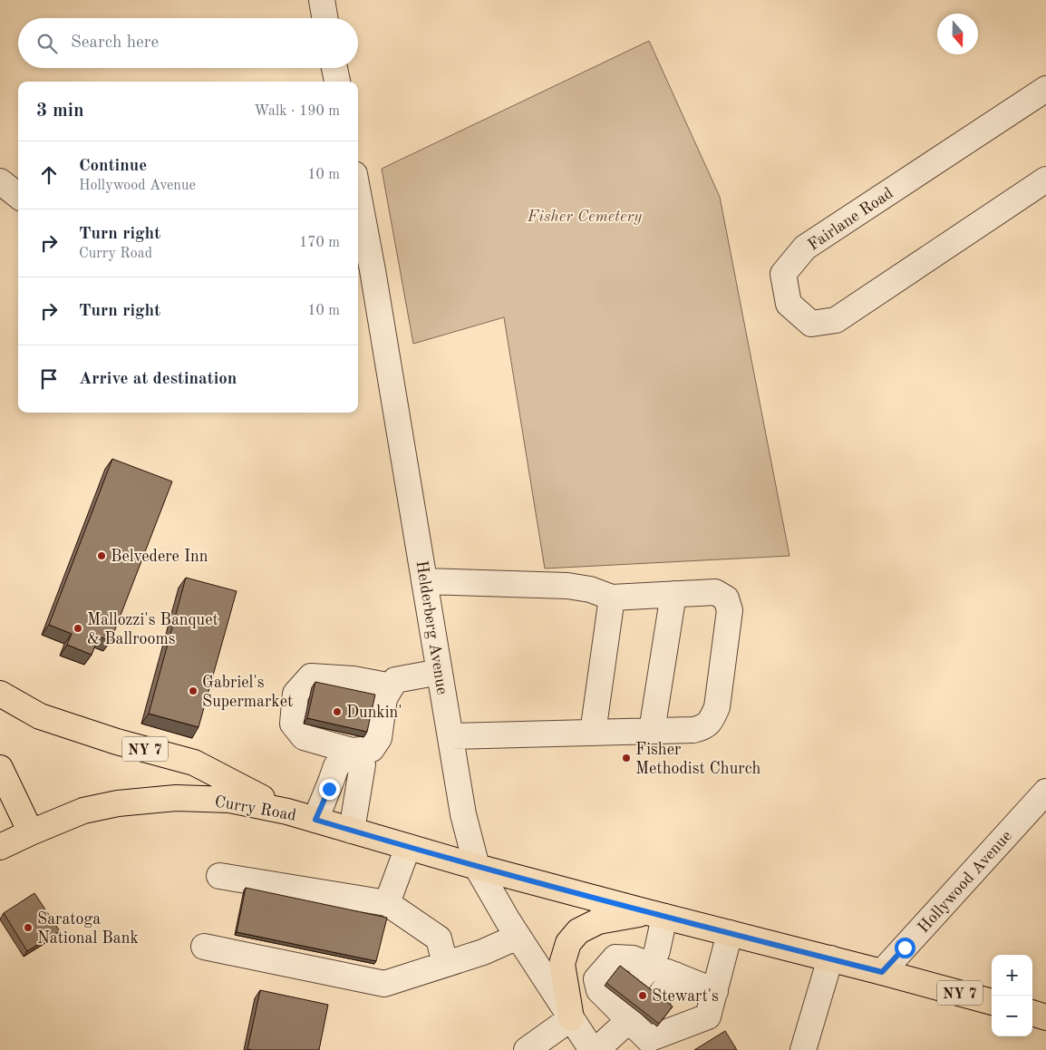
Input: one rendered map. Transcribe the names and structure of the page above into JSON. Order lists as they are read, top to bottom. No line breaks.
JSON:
{"streets":{"main road":["NY 7","Curry Road"],"street":["Fairlane Road","Helderberg Avenue","Hollywood Avenue"]},"crossings":[["Helderberg Avenue","Curry Road"],["NY 7","Curry Road"],["Curry Road","Hollywood Avenue"]],"parks":["Fisher Cemetery"],"places":["Belvedere Inn","Mallozzi's Banquet & Ballrooms","Gabriel's Supermarket","Dunkin'","Fisher Methodist Church","Saratoga National Bank","Stewart's"],"north":"bottom","page":{"search":"Search here","heading":["3 min","Walk · 190 m"],"list":[["Continue","Hollywood Avenue","10 m"],["Turn right","Curry Road","170 m"],["Turn right","10 m"],"Arrive at destination"],"map_buttons":["+","−"]}}
